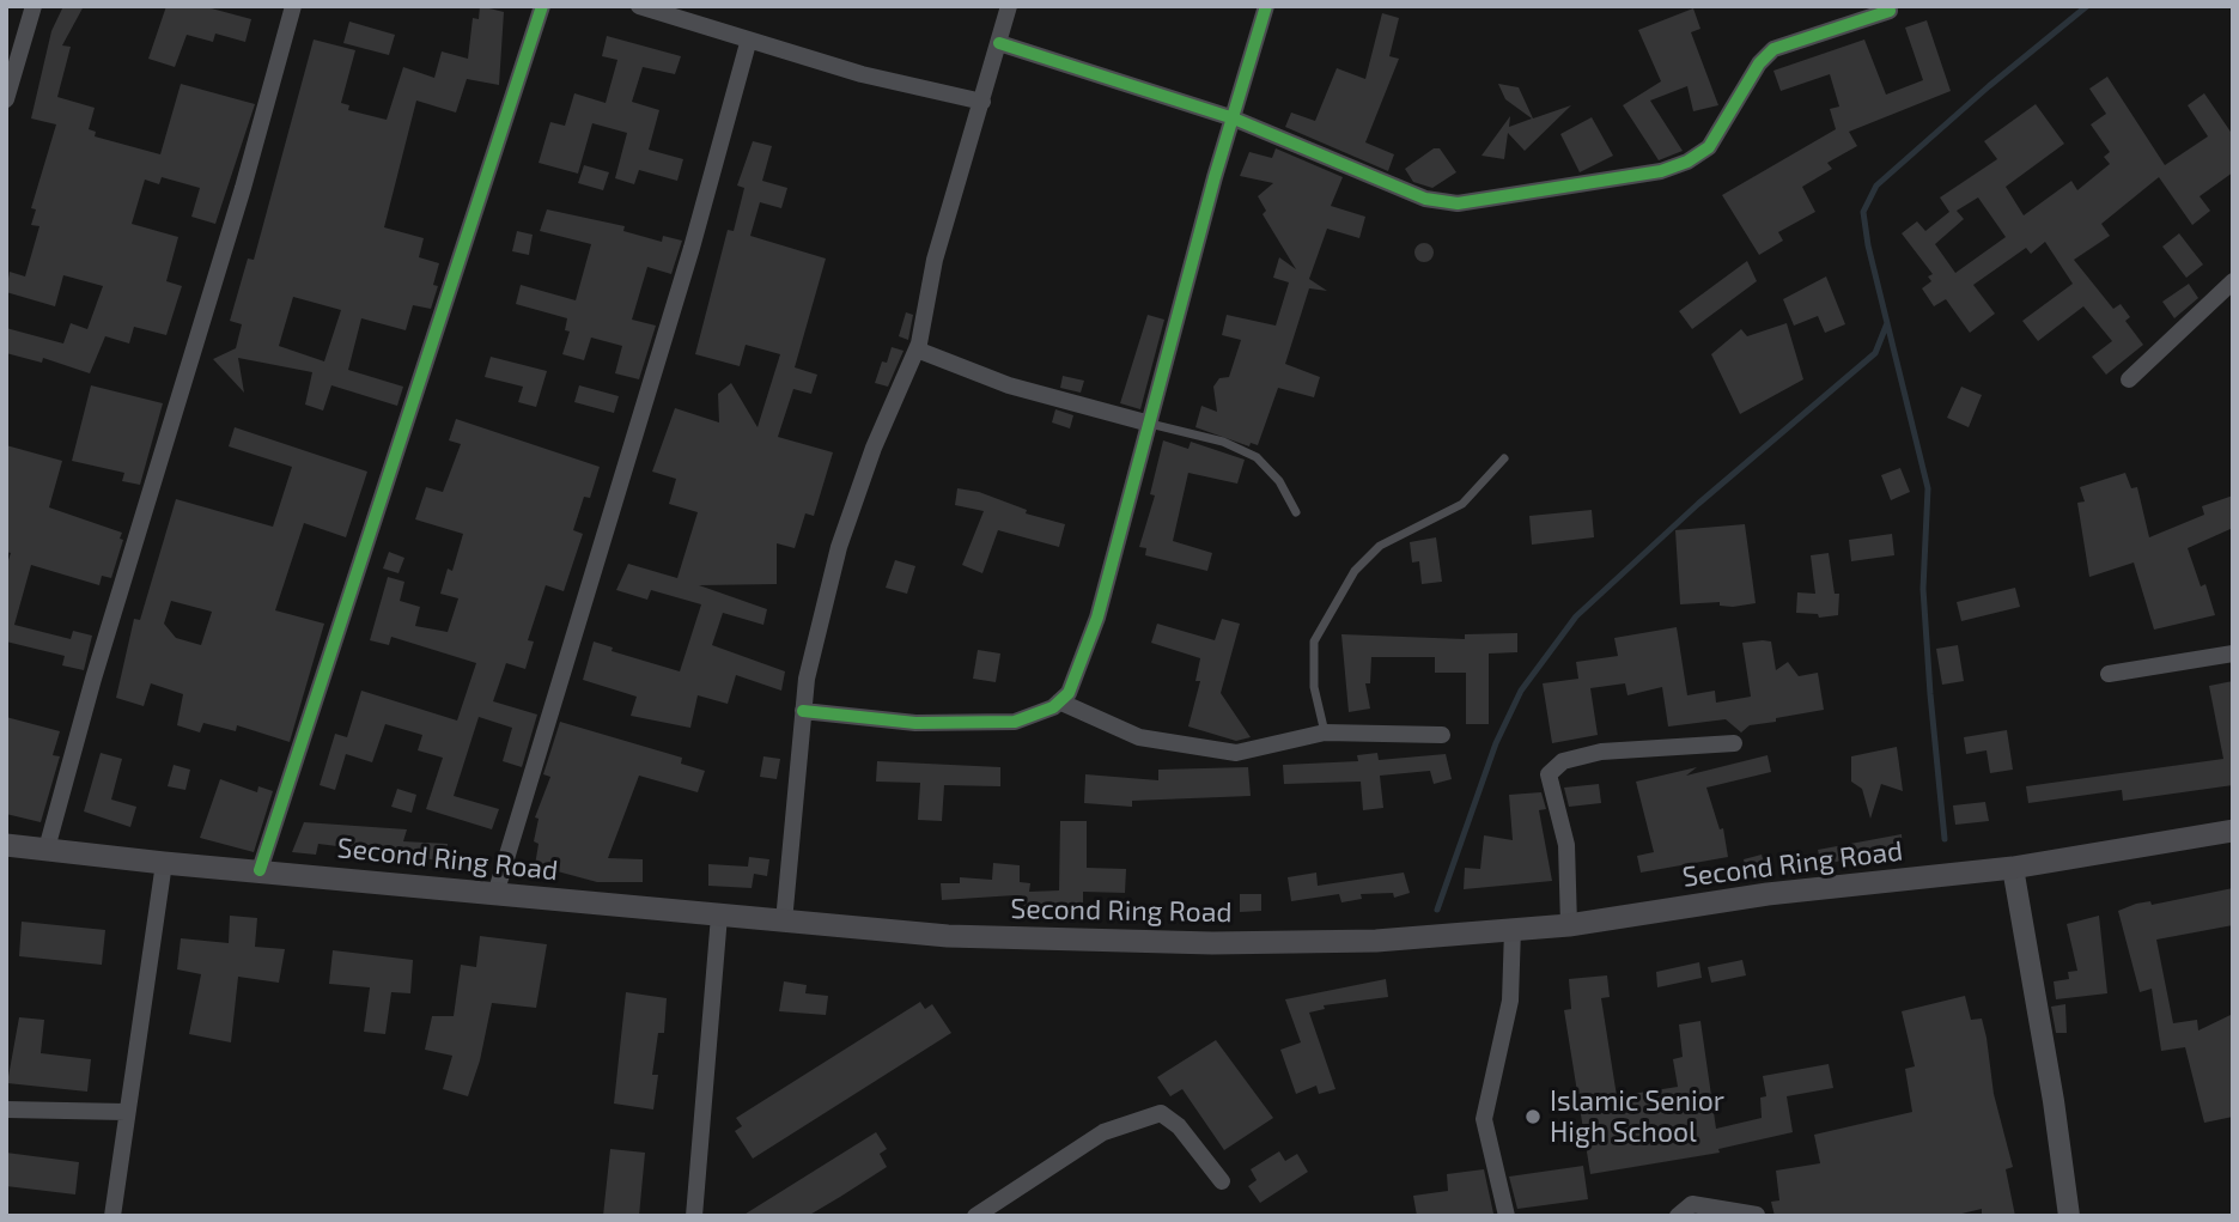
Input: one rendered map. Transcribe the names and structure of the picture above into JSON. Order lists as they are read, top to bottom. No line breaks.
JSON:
{"streets":{"main road":["Second Ring Road"]},"places":["Islamic Senior High School"]}
